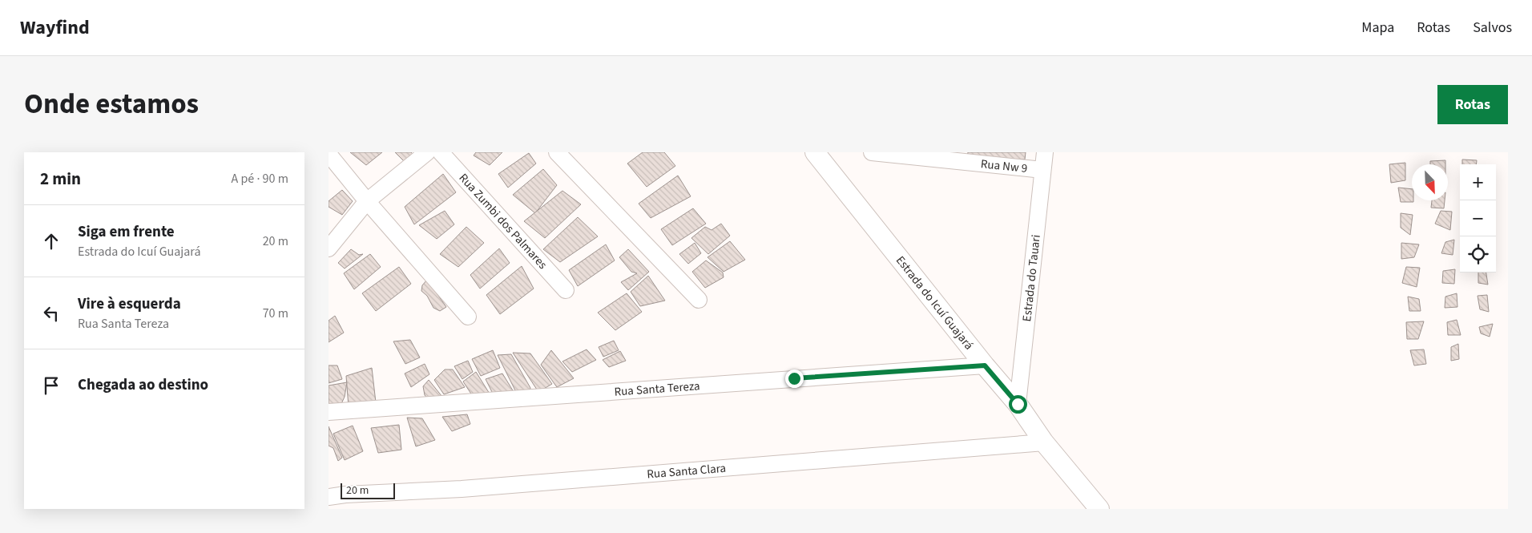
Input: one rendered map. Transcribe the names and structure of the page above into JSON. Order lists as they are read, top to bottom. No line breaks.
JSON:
{"streets":{"street":["Rua Nw 9","Rua Zumbi dos Palmares","Estrada do Tauari","Estrada do Icuí Guajará","Rua Santa Tereza","Rua Santa Clara"]},"crossings":[["Rua Nw 9","Estrada do Tauari"],["Estrada do Tauari","Estrada do Icuí Guajará"],["Estrada do Icuí Guajará","Rua Santa Tereza"],["Estrada do Icuí Guajará","Rua Santa Clara"]],"scale_bar":"20 m","north":"bottom right","page":{"header":"Wayfind","nav":["Mapa","Rotas","Salvos"],"title":"Onde estamos","buttons":"Rotas","heading":["2 min","A pé · 90 m"],"map_buttons":["+","−"],"list":[["Siga em frente","Estrada do Icuí Guajará","20 m"],["Vire à esquerda","Rua Santa Tereza","70 m"],"Chegada ao destino"],"scale":"20 m"}}
